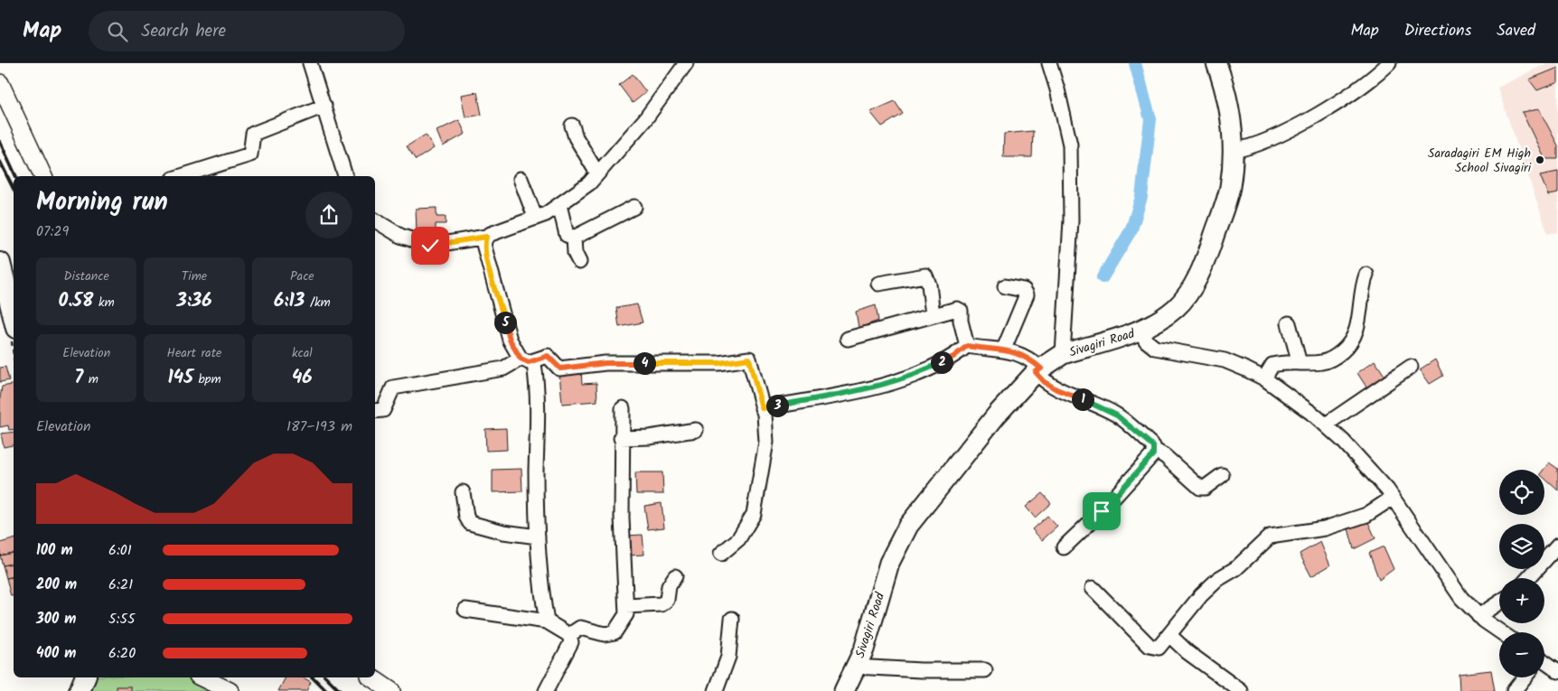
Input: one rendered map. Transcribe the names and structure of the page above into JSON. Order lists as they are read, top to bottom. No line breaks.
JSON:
{"streets":{"main road":["Sivagiri Road"]},"places":["Saradagiri EM High School Sivagiri"],"page":{"header":"Map","search":"Search here","nav":["Map","Directions","Saved"],"heading":["Morning run","07:29"],"stats":[["Distance","0.58 km"],["Time","3:36"],["Pace","6:13 /km"],["Elevation","7 m"],["Heart rate","145 bpm"],["kcal","46"]],"pins":["5","2","4","1","3"],"chart":["Elevation","187–193 m"],"map_buttons":["+","−"],"list":[{"name":"100 m","note":"6:01"},{"name":"200 m","note":"6:21"},{"name":"300 m","note":"5:55"},{"name":"400 m","note":"6:20"}]}}
